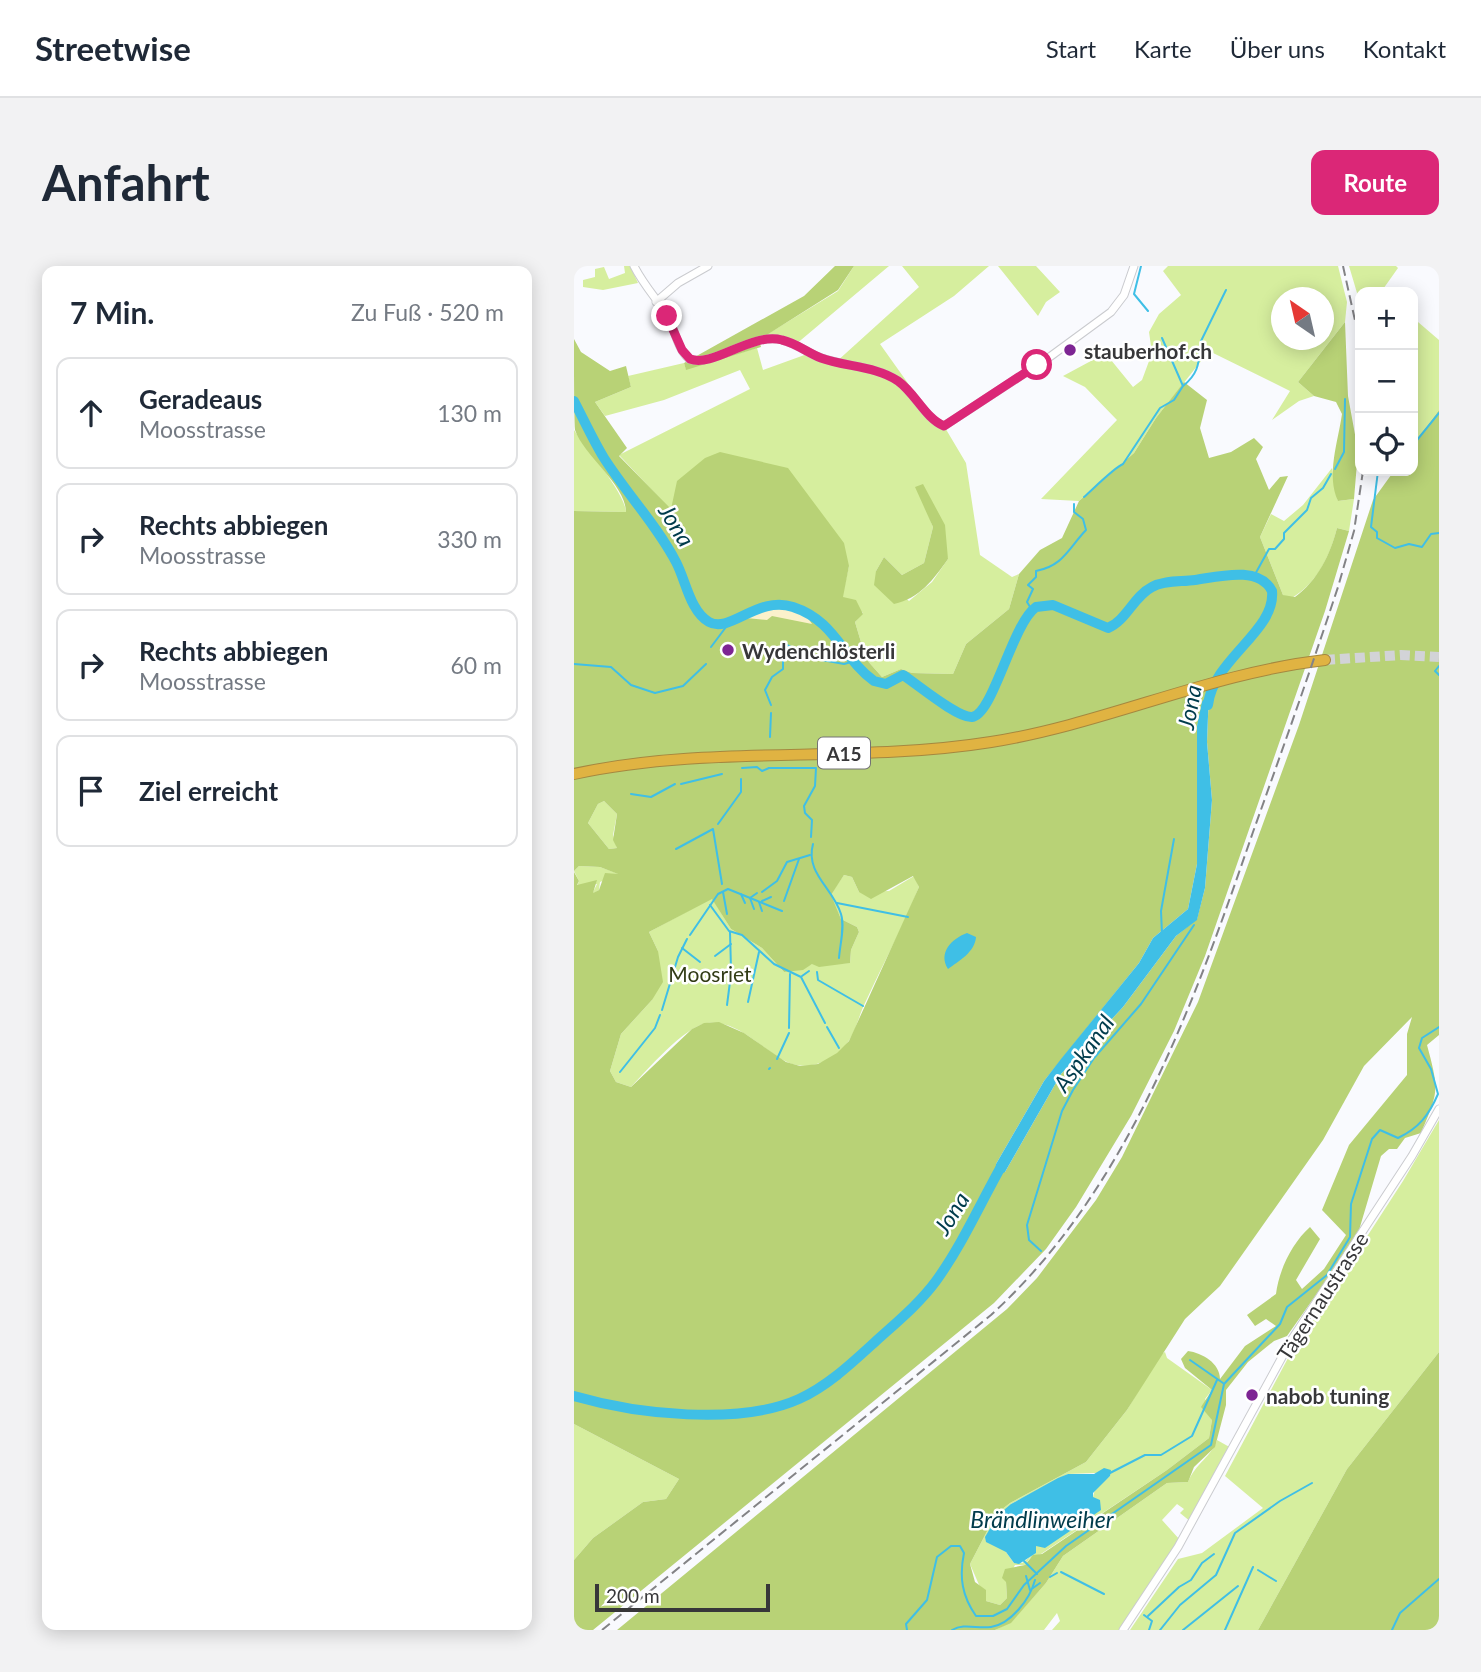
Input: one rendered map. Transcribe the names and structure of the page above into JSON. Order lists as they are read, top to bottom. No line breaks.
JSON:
{"streets":{"highway":["A15"],"street":["Tägernaustrasse"]},"water":["Jona","Aspkanal","Brändlinweiher"],"parks":["Moosriet"],"places":["stauberhof.ch","Wydenchlösterli","nabob tuning"],"scale_bar":"200 m","north":"top left","page":{"header":"Streetwise","nav":["Start","Karte","Über uns","Kontakt"],"buttons":"Route","title":"Anfahrt","heading":["7 Min.","Zu Fuß · 520 m"],"map_buttons":["+","−"],"list":[["Geradeaus","Moosstrasse","130 m"],["Rechts abbiegen","Moosstrasse","330 m"],["Rechts abbiegen","Moosstrasse","60 m"],"Ziel erreicht"],"scale":"200 m"}}
